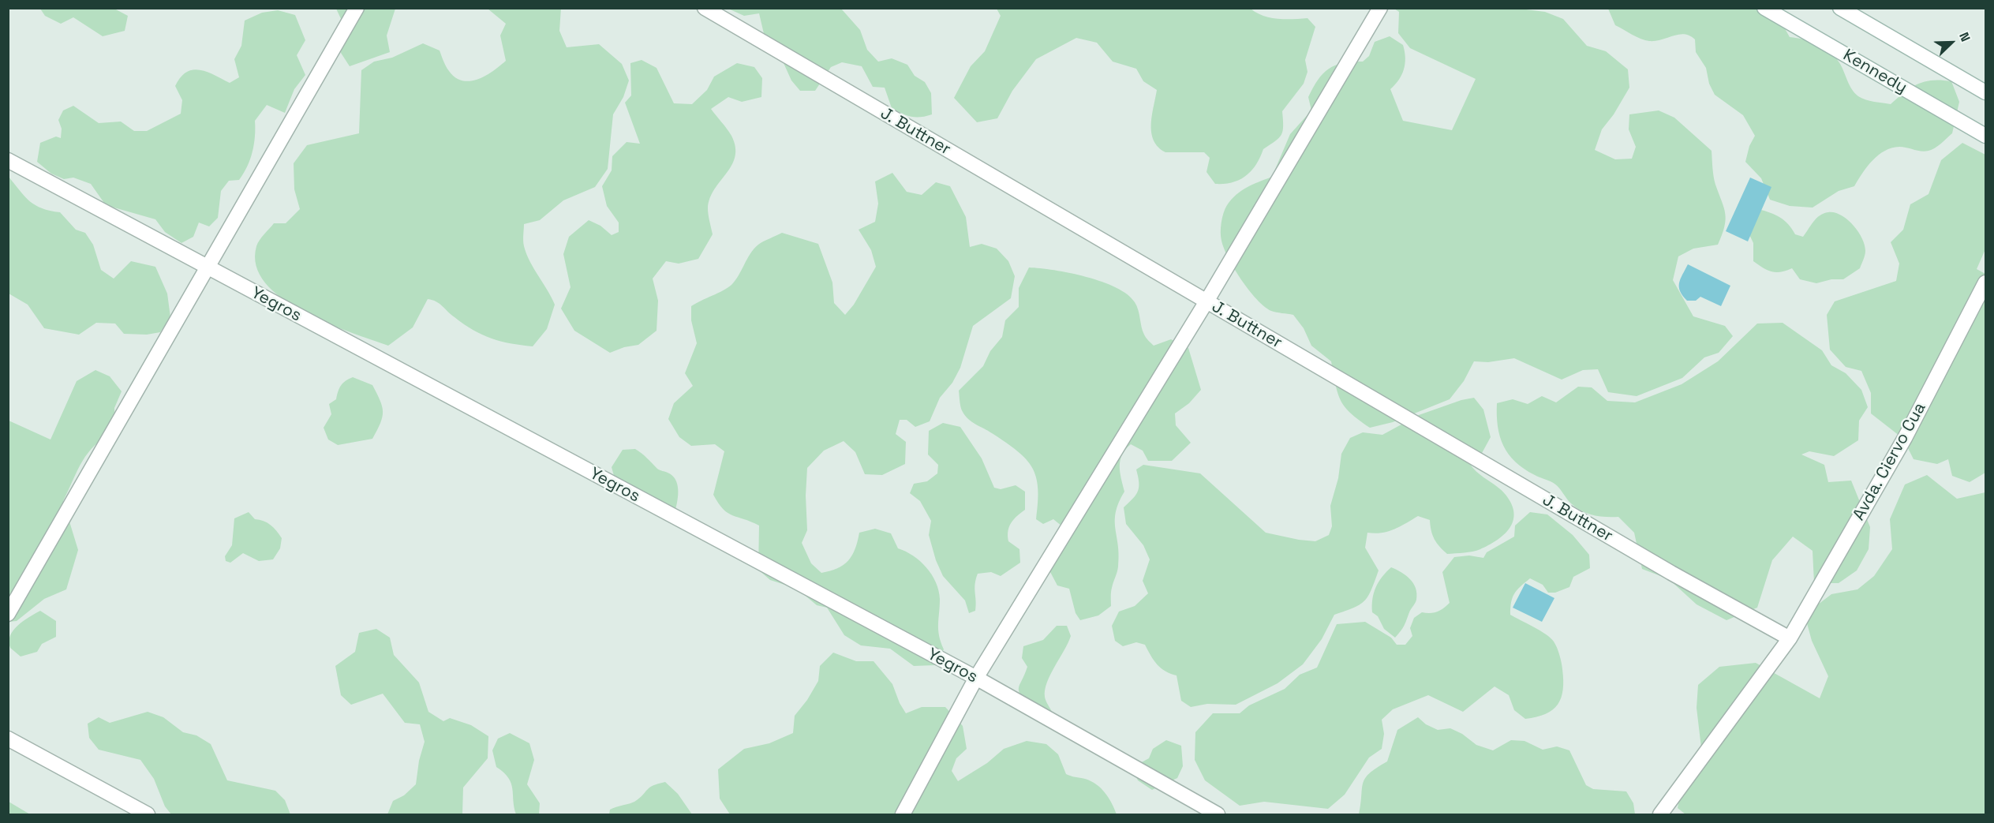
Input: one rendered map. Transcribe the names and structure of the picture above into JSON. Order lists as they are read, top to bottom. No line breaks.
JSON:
{"streets":{"street":["Kennedy","J. Buttner","Yegros","Avda. Ciervo Cua"]},"crossings":[["J. Buttner","Avda. Ciervo Cua"]],"north":"top right"}
